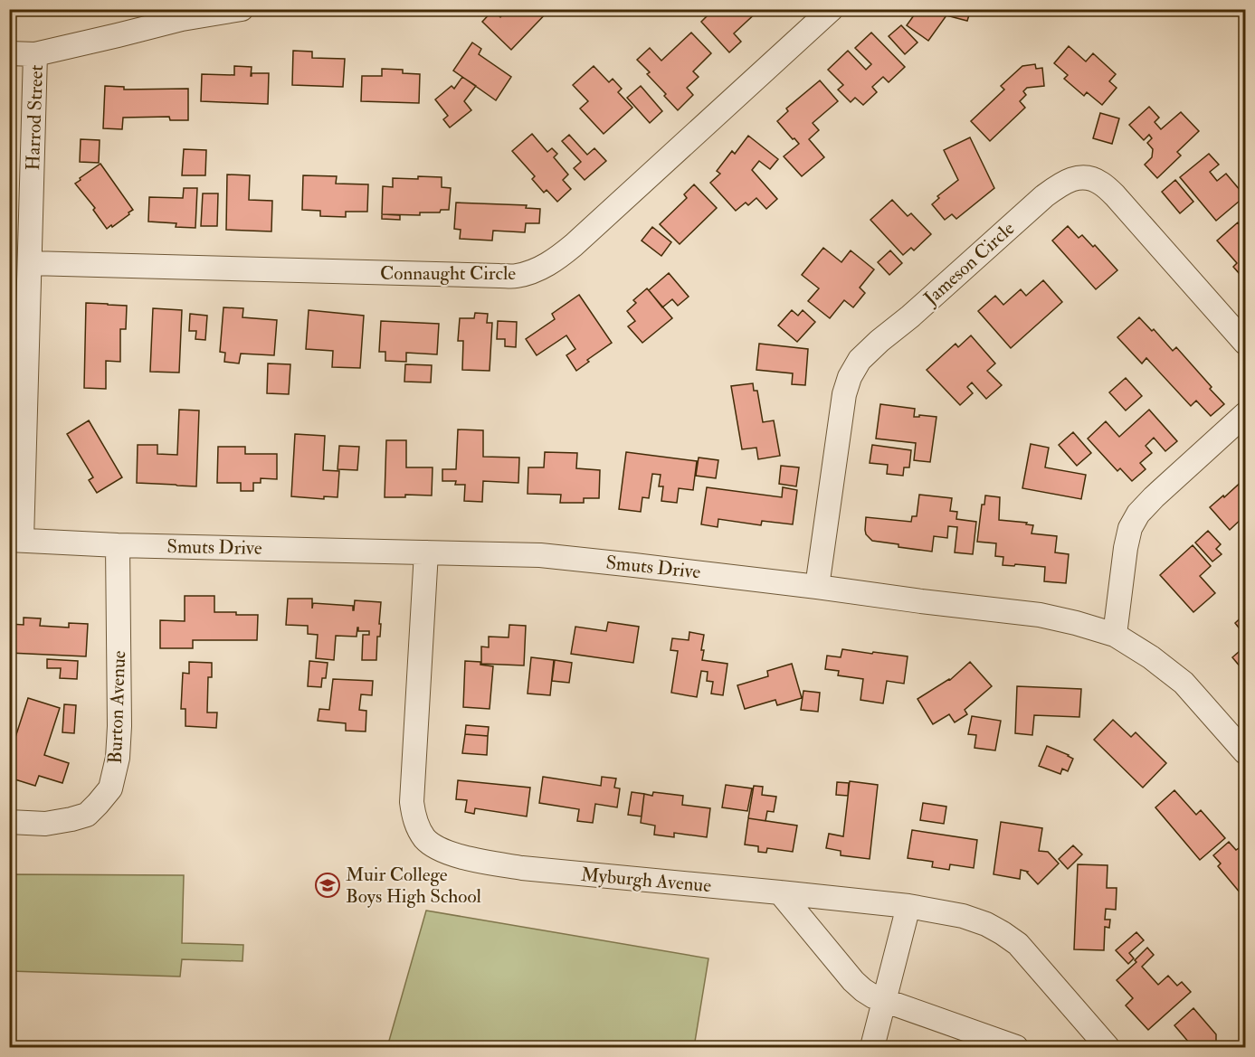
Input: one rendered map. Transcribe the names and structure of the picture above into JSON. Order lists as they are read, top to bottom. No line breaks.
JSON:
{"streets":{"street":["Harrod Street","Jameson Circle","Connaught Circle","Smuts Drive","Burton Avenue","Myburgh Avenue"]},"crossings":[["Harrod Street","Connaught Circle"],["Harrod Street","Smuts Drive"],["Jameson Circle","Smuts Drive"],["Smuts Drive","Burton Avenue"],["Smuts Drive","Myburgh Avenue"]],"places":{"school or university":["Muir College Boys High School"]}}
